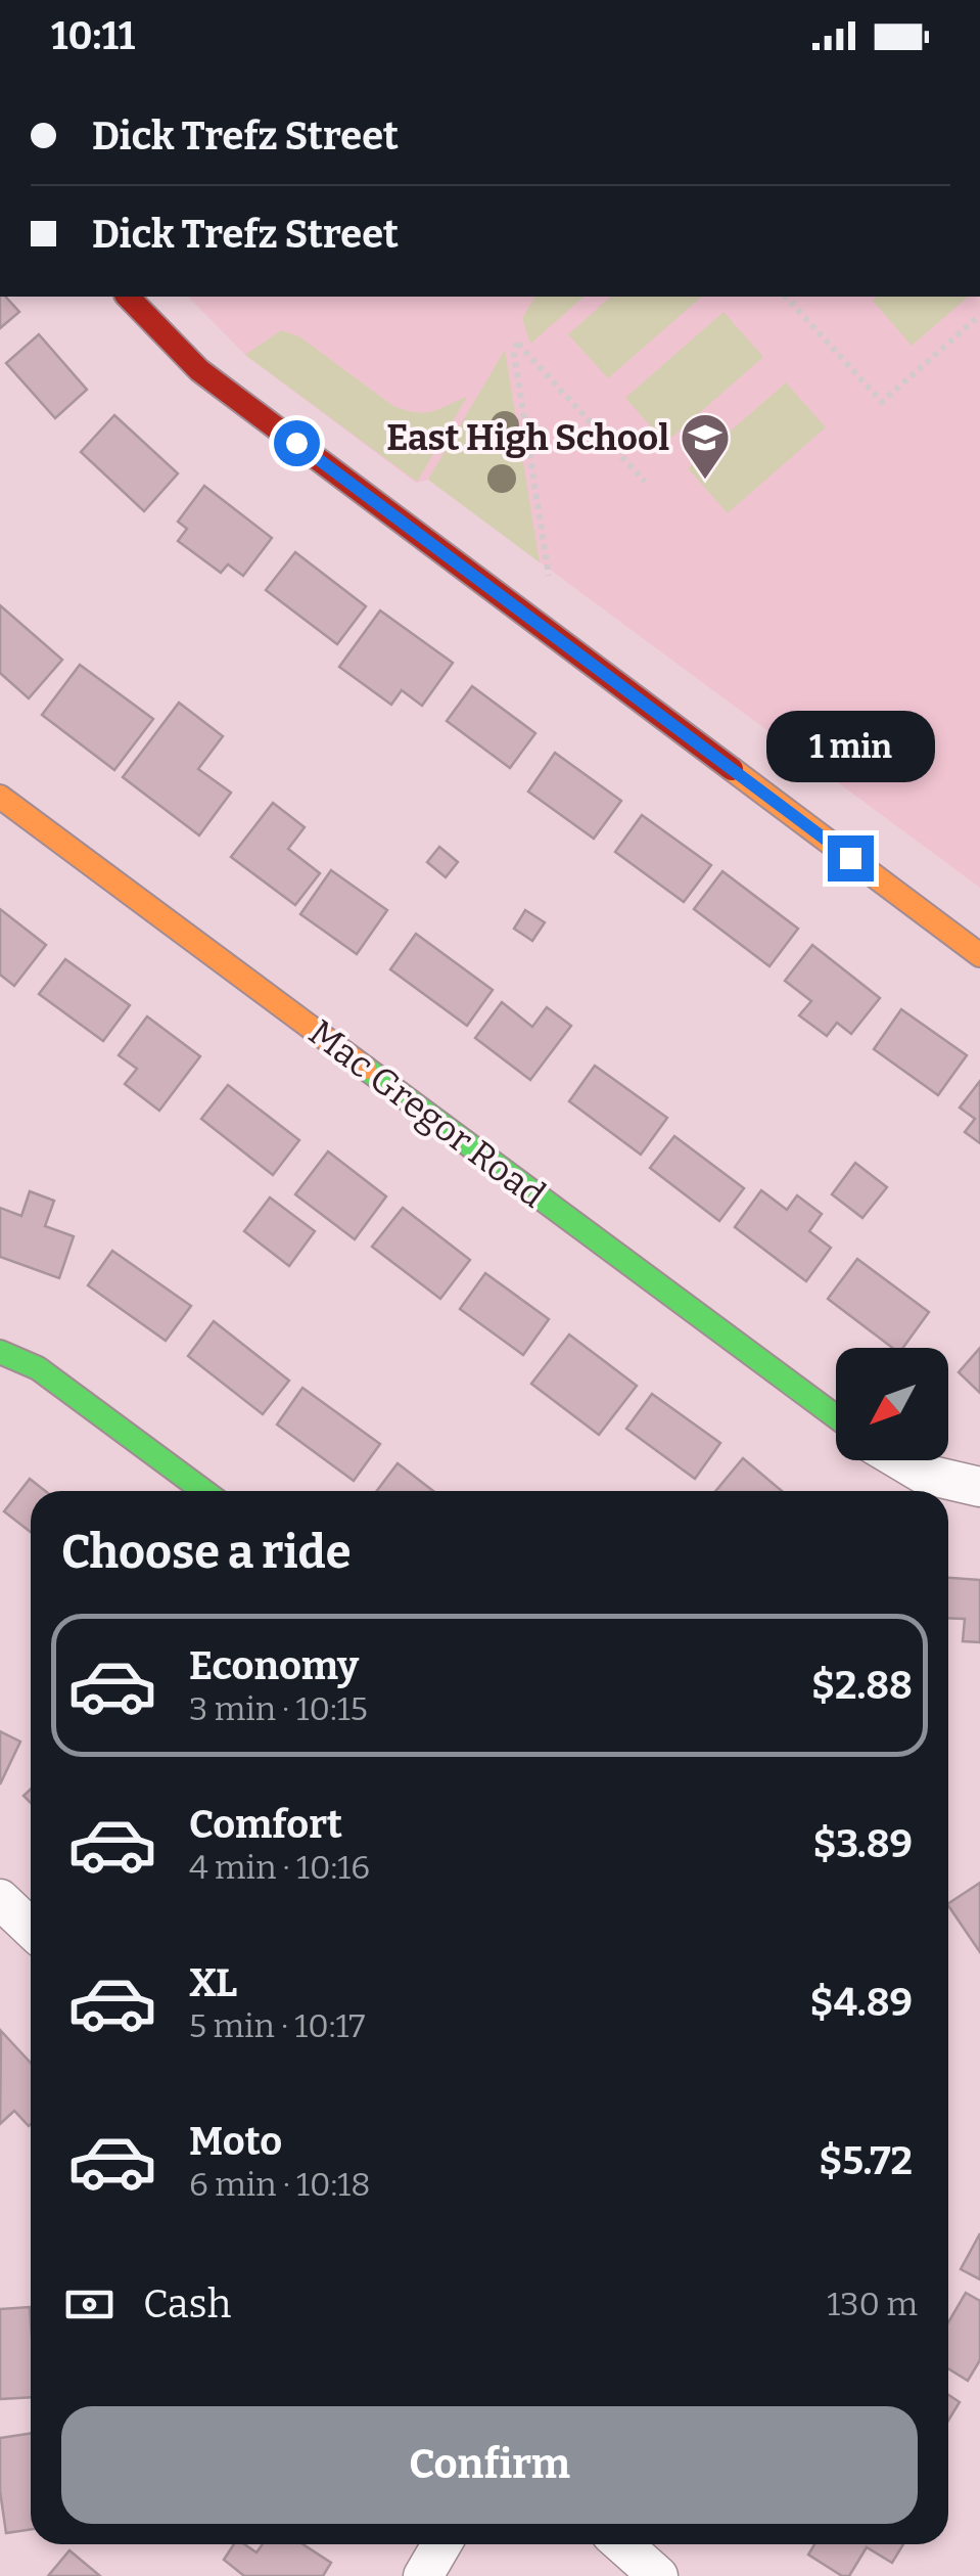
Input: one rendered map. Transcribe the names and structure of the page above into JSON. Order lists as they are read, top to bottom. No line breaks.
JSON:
{"streets":{"street":["Mac Gregor Road"]},"places":{"school or university":["East High School"]},"north":"bottom left","page":{"status":"10:11","banner":["Dick Trefz Street","Dick Trefz Street"],"bubble":"1 min","heading":"Choose a ride","list":[{"name":"Economy","note":"3 min · 10:15","value":"$2.88"},{"name":"Comfort","note":"4 min · 10:16","value":"$3.89"},{"name":"XL","note":"5 min · 10:17","value":"$4.89"},{"name":"Moto","note":"6 min · 10:18","value":"$5.72"}],"pay":["Cash","130 m"],"buttons":"Confirm"}}
